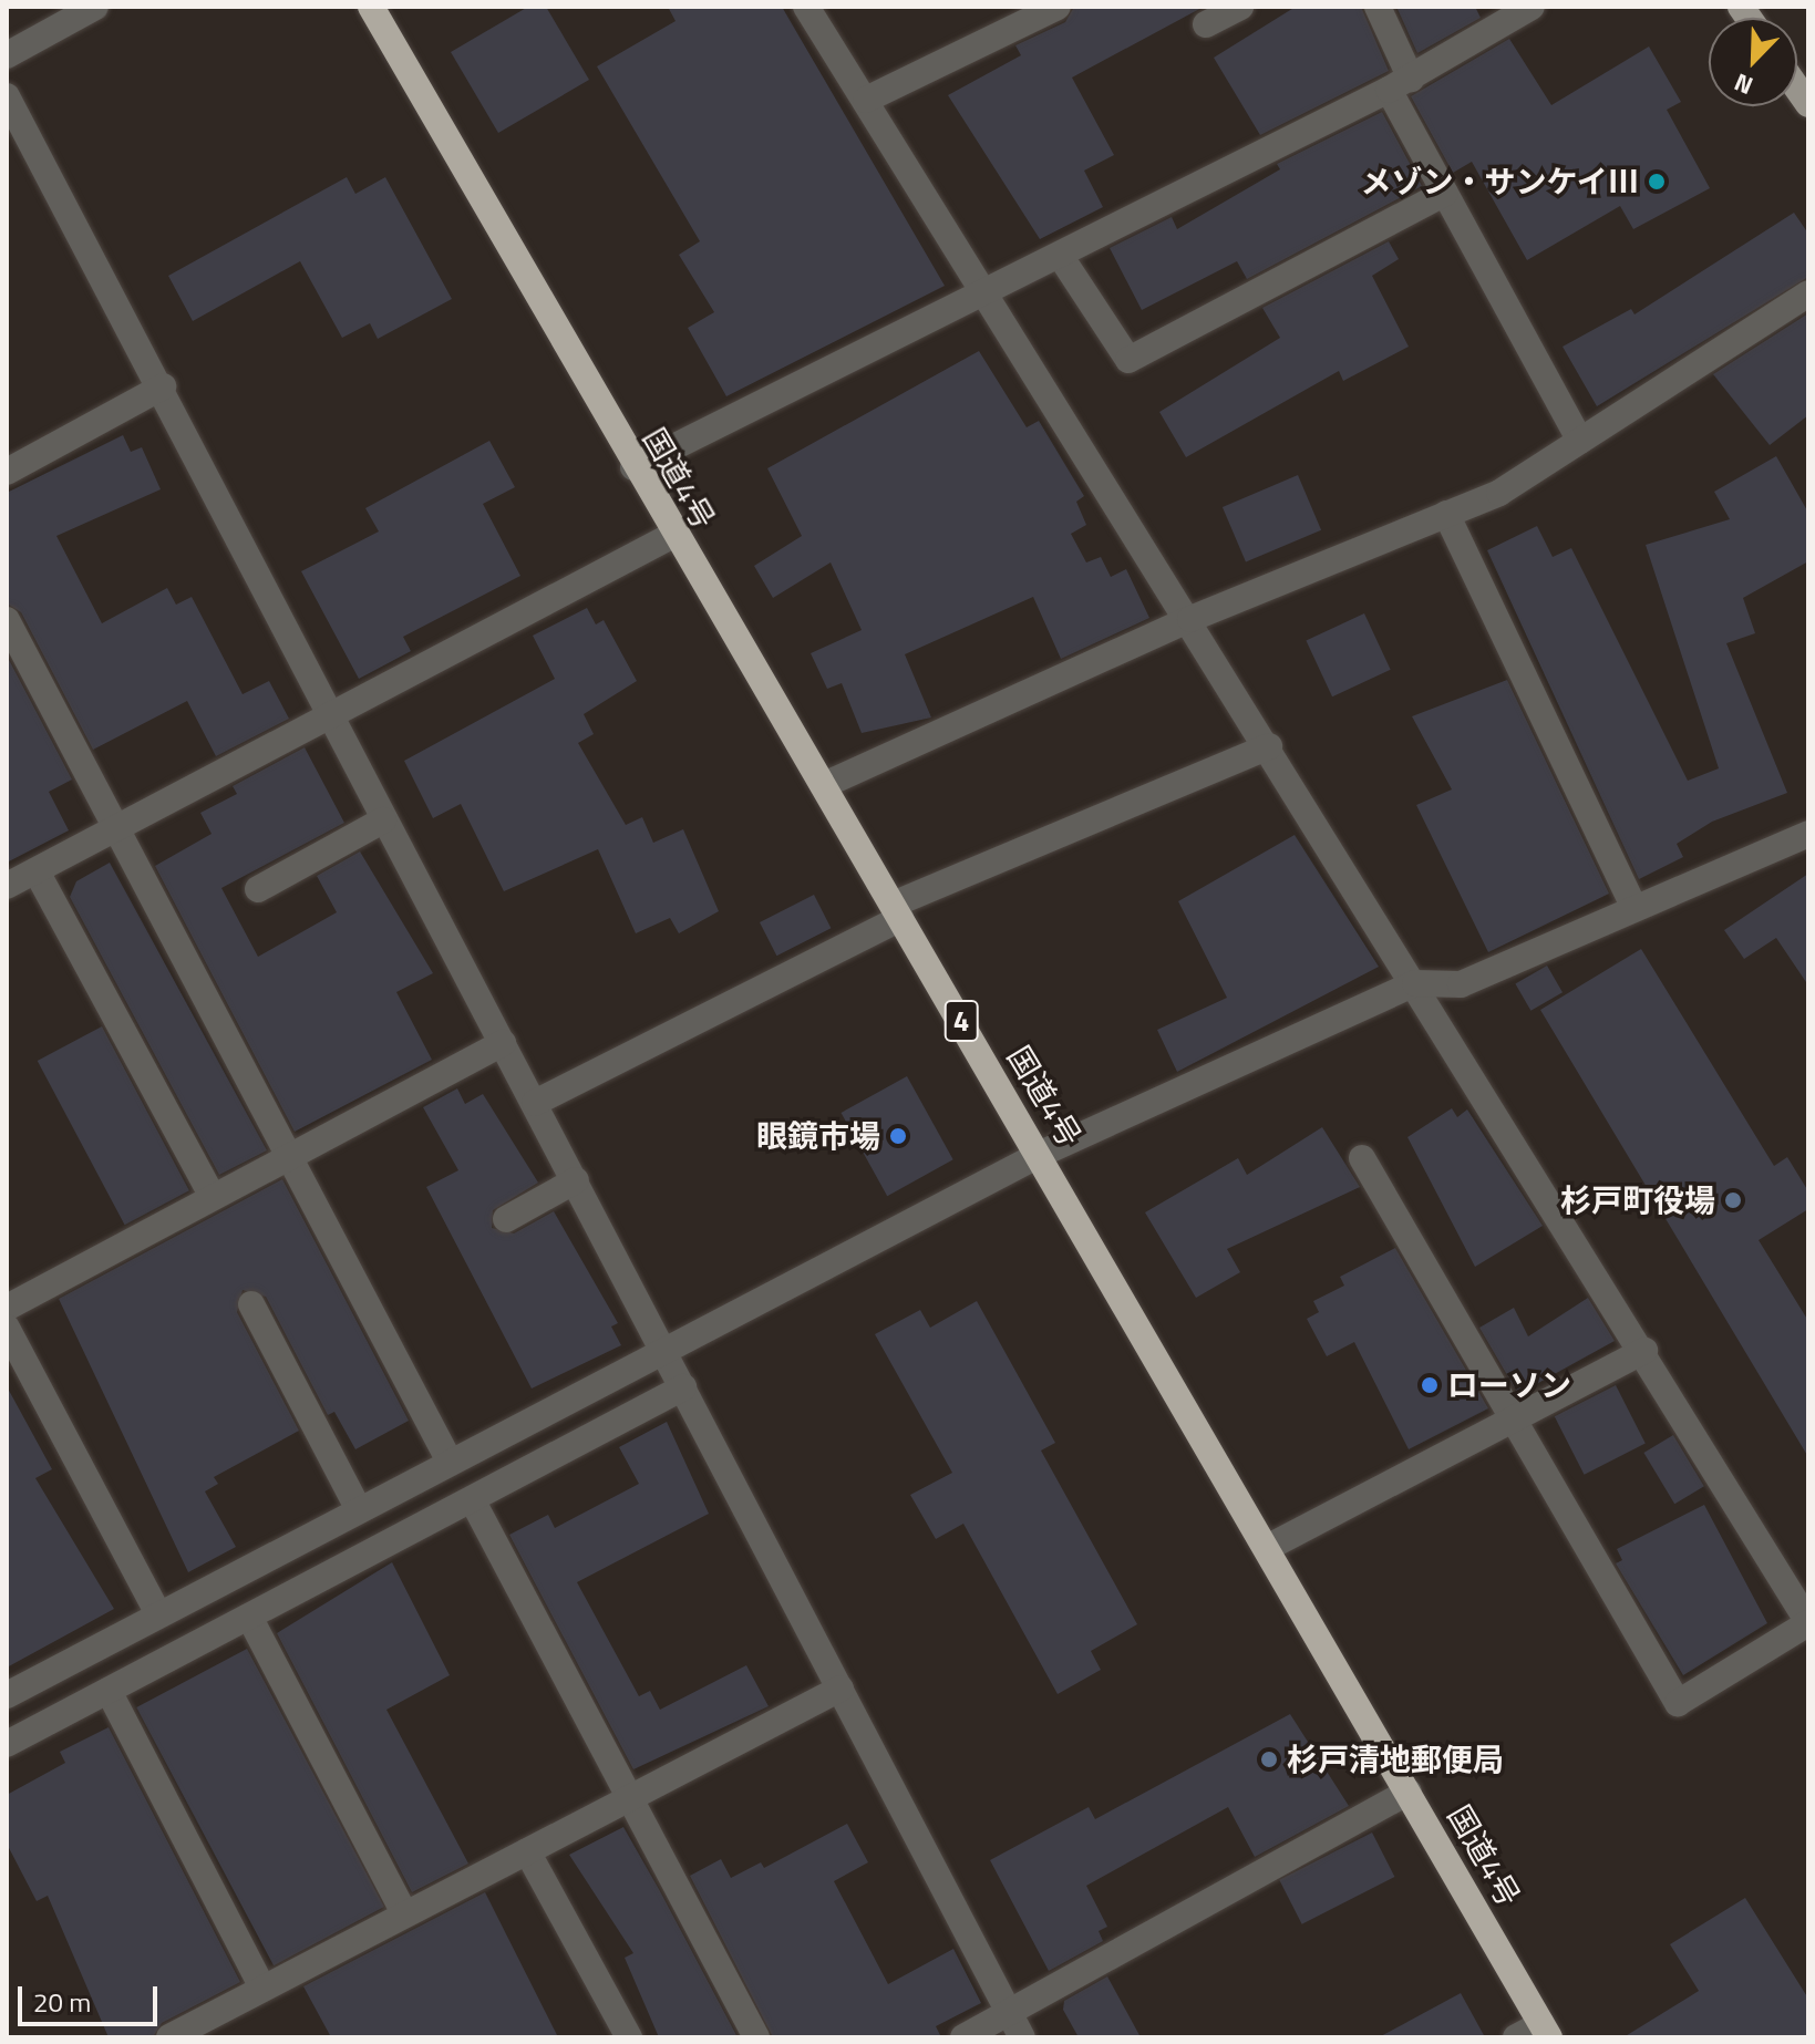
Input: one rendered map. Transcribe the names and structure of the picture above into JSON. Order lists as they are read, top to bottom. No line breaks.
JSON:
{"streets":{"highway":["国道4号","4"]},"places":["メゾン・サンケイⅢ","眼鏡市場","杉戸町役場","ローソン","杉戸清地郵便局"],"scale_bar":"20 m","north":"bottom left"}
